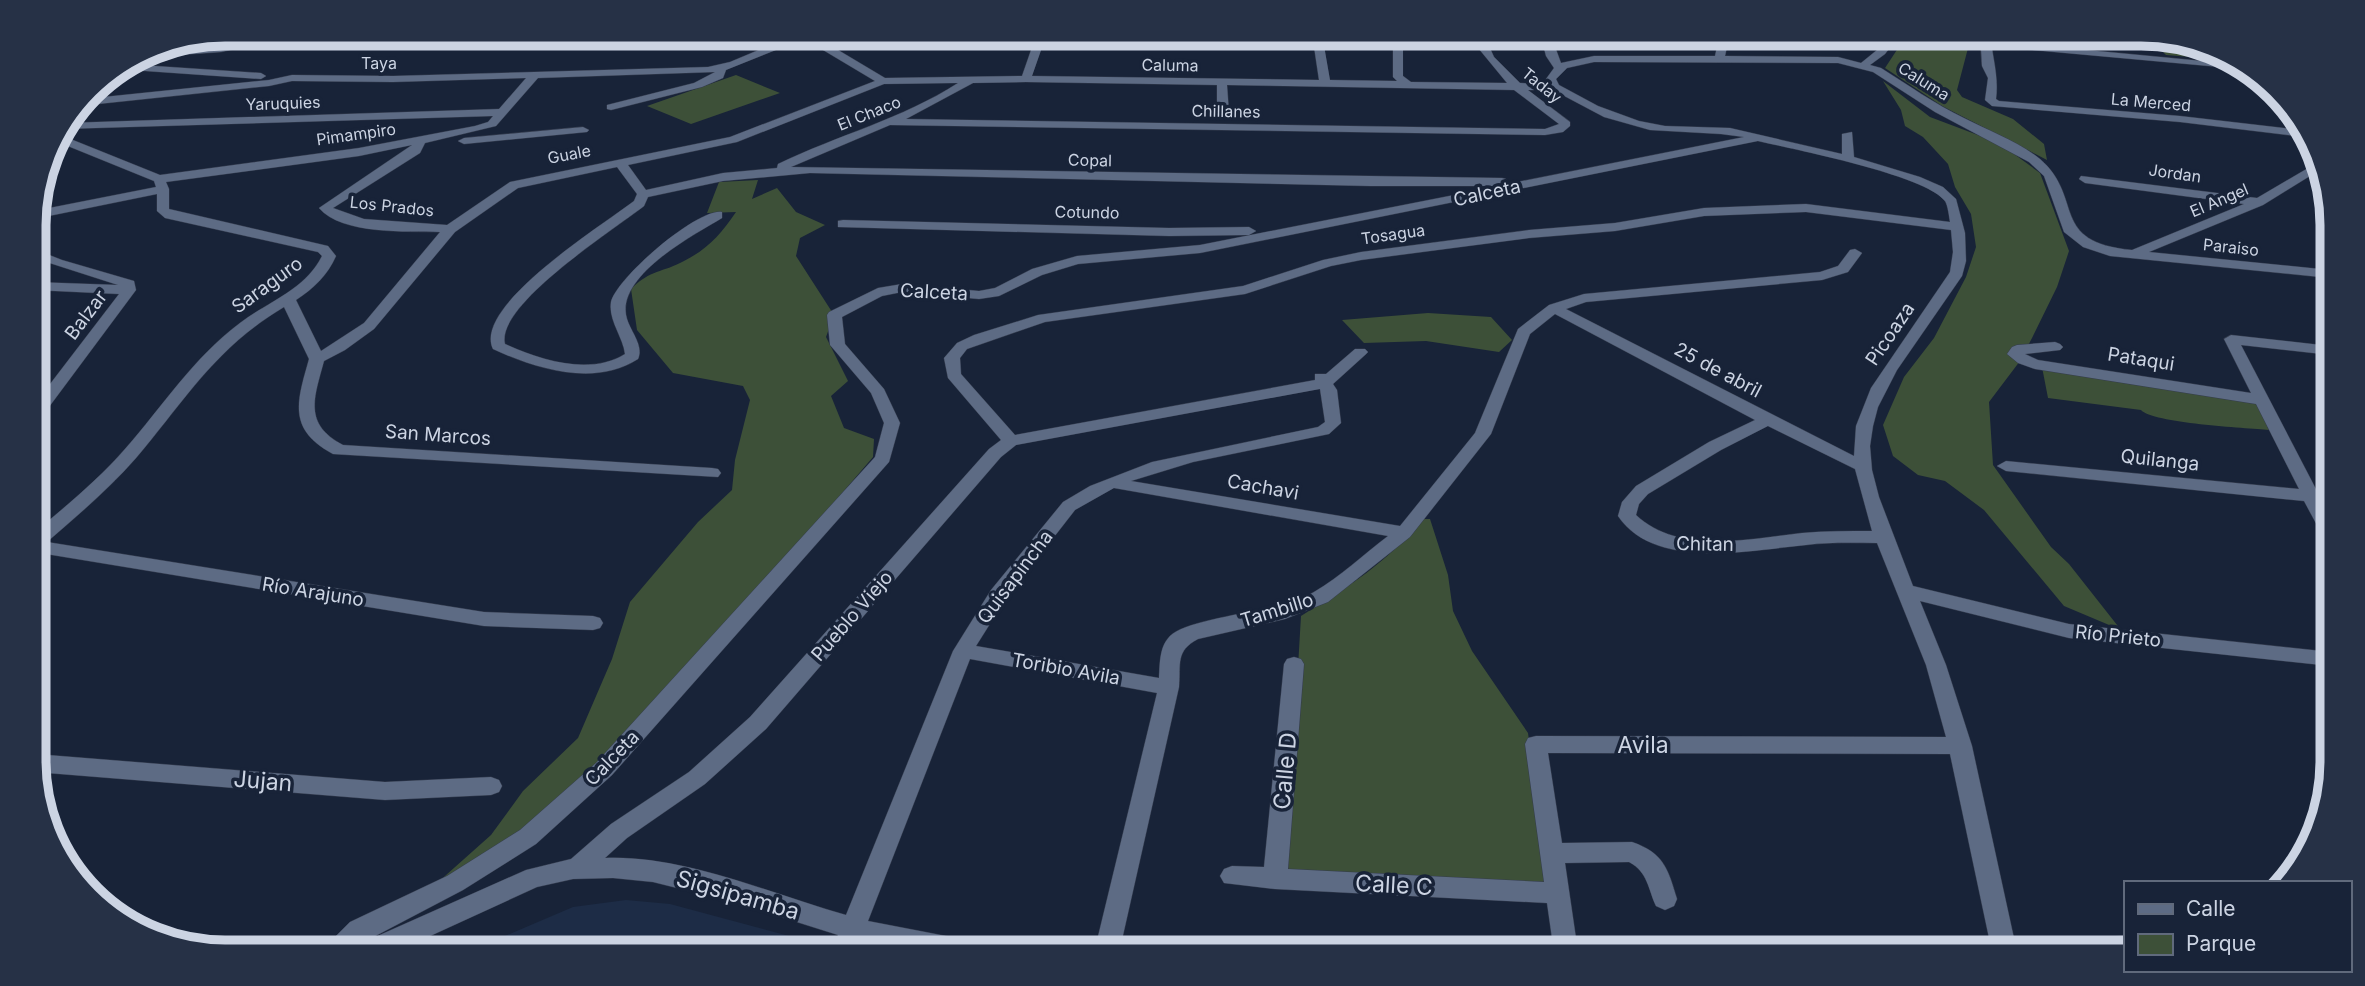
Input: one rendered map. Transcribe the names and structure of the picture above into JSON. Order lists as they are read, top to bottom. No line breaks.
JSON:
{"streets":{"street":["Taya","Caluma","Taday","La Merced","Yaruquies","Chillanes","El Chaco","Pimampiro","Guale","Copal","Jordan","Calceta","El Angel","Los Prados","Cotundo","Tosagua","Paraiso","Saraguro","Balzar","Picoaza","Pataqui","25 de abril","San Marcos","Quilanga","Cachavi","Chitan","Quisapincha","Río Arajuno","Tambillo","Pueblo Viejo","Río Prieto","Toribio Avila","Avila","Calle D","Jujan","Calle C","Sigsipamba"]},"crossings":[["Taya","Pimampiro"],["Caluma","Taday"],["Caluma","El Chaco"],["Caluma","Guale"],["Caluma","El Angel"],["Caluma","Paraiso"],["Caluma","Picoaza"],["Taday","Chillanes"],["Yaruquies","Pimampiro"],["Chillanes","El Chaco"],["El Chaco","Copal"],["Pimampiro","Los Prados"],["Pimampiro","Saraguro"],["Guale","Los Prados"],["Guale","San Marcos"],["Copal","Calceta"],["Jordan","El Angel"],["Calceta","Cotundo"],["Calceta","Picoaza"],["El Angel","Paraiso"],["Tosagua","Picoaza"],["Tosagua","Pueblo Viejo"],["Picoaza","25 de abril"],["Picoaza","Chitan"],["Picoaza","Río Prieto"],["Picoaza","Avila"],["25 de abril","Chitan"],["25 de abril","Tambillo"],["Cachavi","Quisapincha"],["Cachavi","Tambillo"],["Quisapincha","Toribio Avila"],["Quisapincha","Sigsipamba"],["Tambillo","Toribio Avila"],["Pueblo Viejo","Sigsipamba"],["Avila","Calle C"],["Calle D","Calle C"]],"legend":["Calle","Parque"]}
